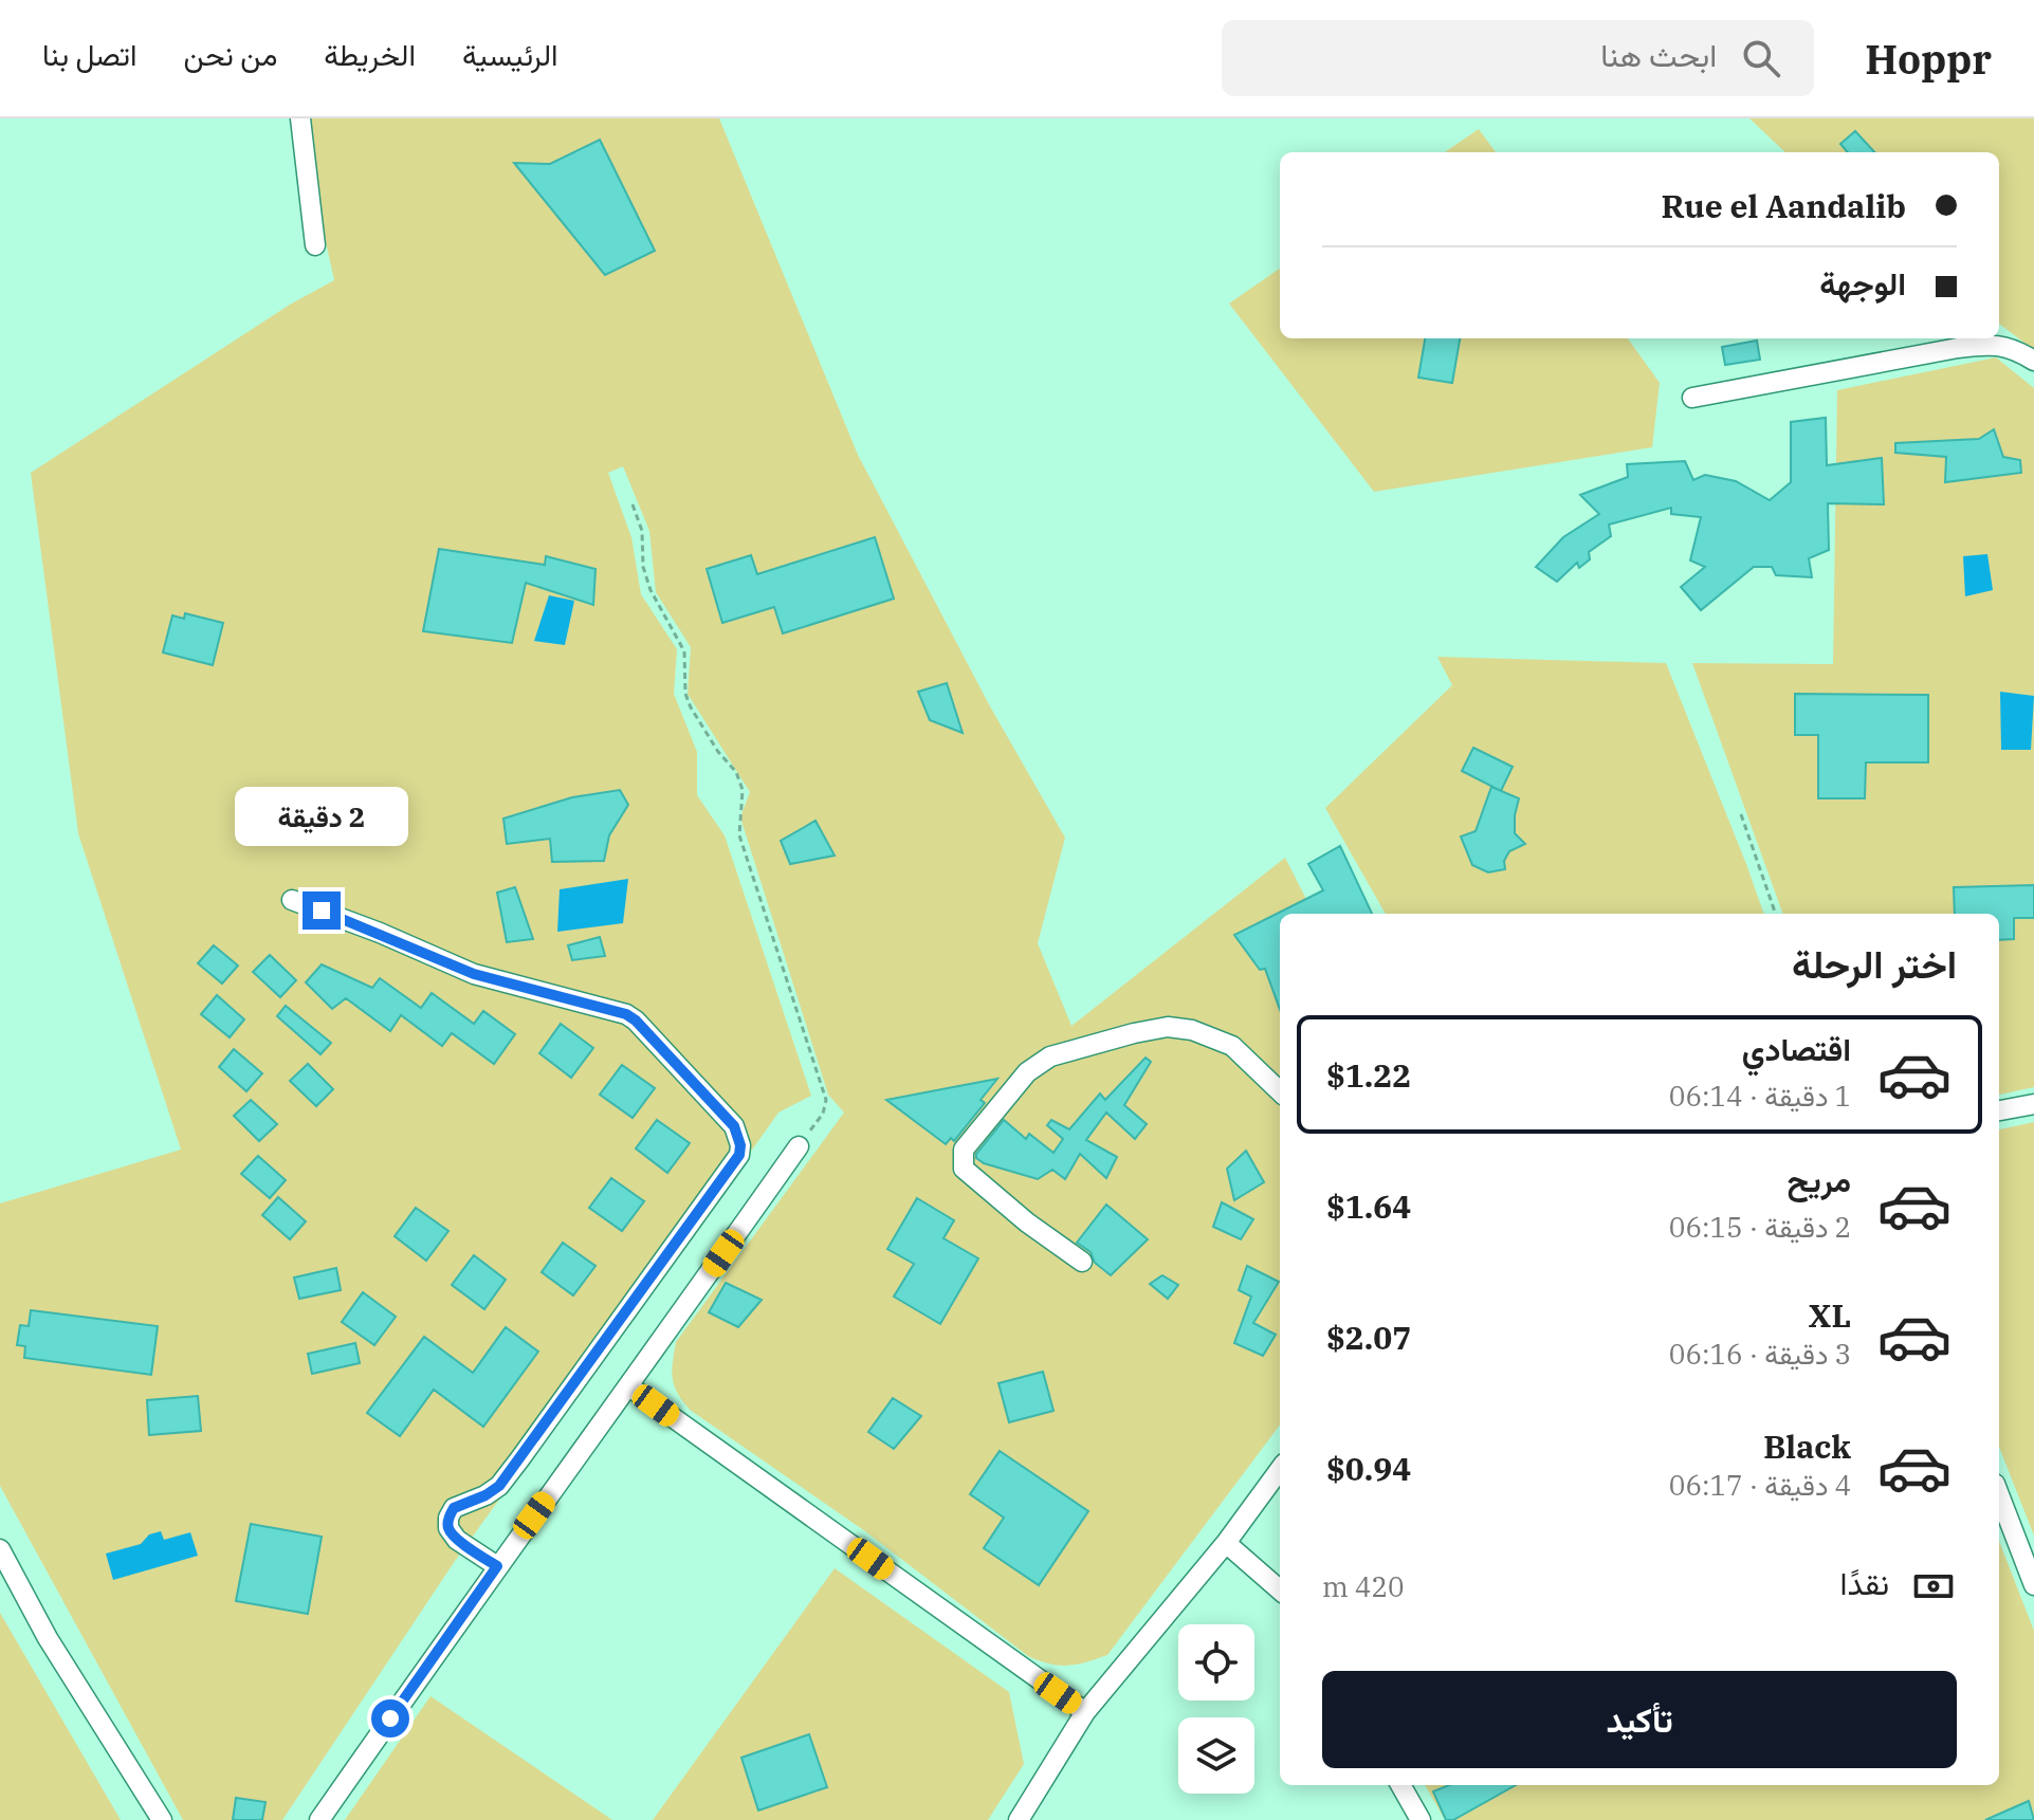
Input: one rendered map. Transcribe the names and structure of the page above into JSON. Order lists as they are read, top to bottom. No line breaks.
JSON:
{"page":{"header":"Hoppr","search":"ابحث هنا","nav":["الرئيسية","الخريطة","من نحن","اتصل بنا"],"banner":["Rue el Aandalib","الوجهة"],"bubble":"2 دقيقة","heading":"اختر الرحلة","list":[{"name":"اقتصادي","note":"1 دقيقة · 06:14","value":"$1.22"},{"name":"مريح","note":"2 دقيقة · 06:15","value":"$1.64"},{"name":"XL","note":"3 دقيقة · 06:16","value":"$2.07"},{"name":"Black","note":"4 دقيقة · 06:17","value":"$0.94"}],"pay":["نقدًا","420 m"],"buttons":"تأكيد"}}
